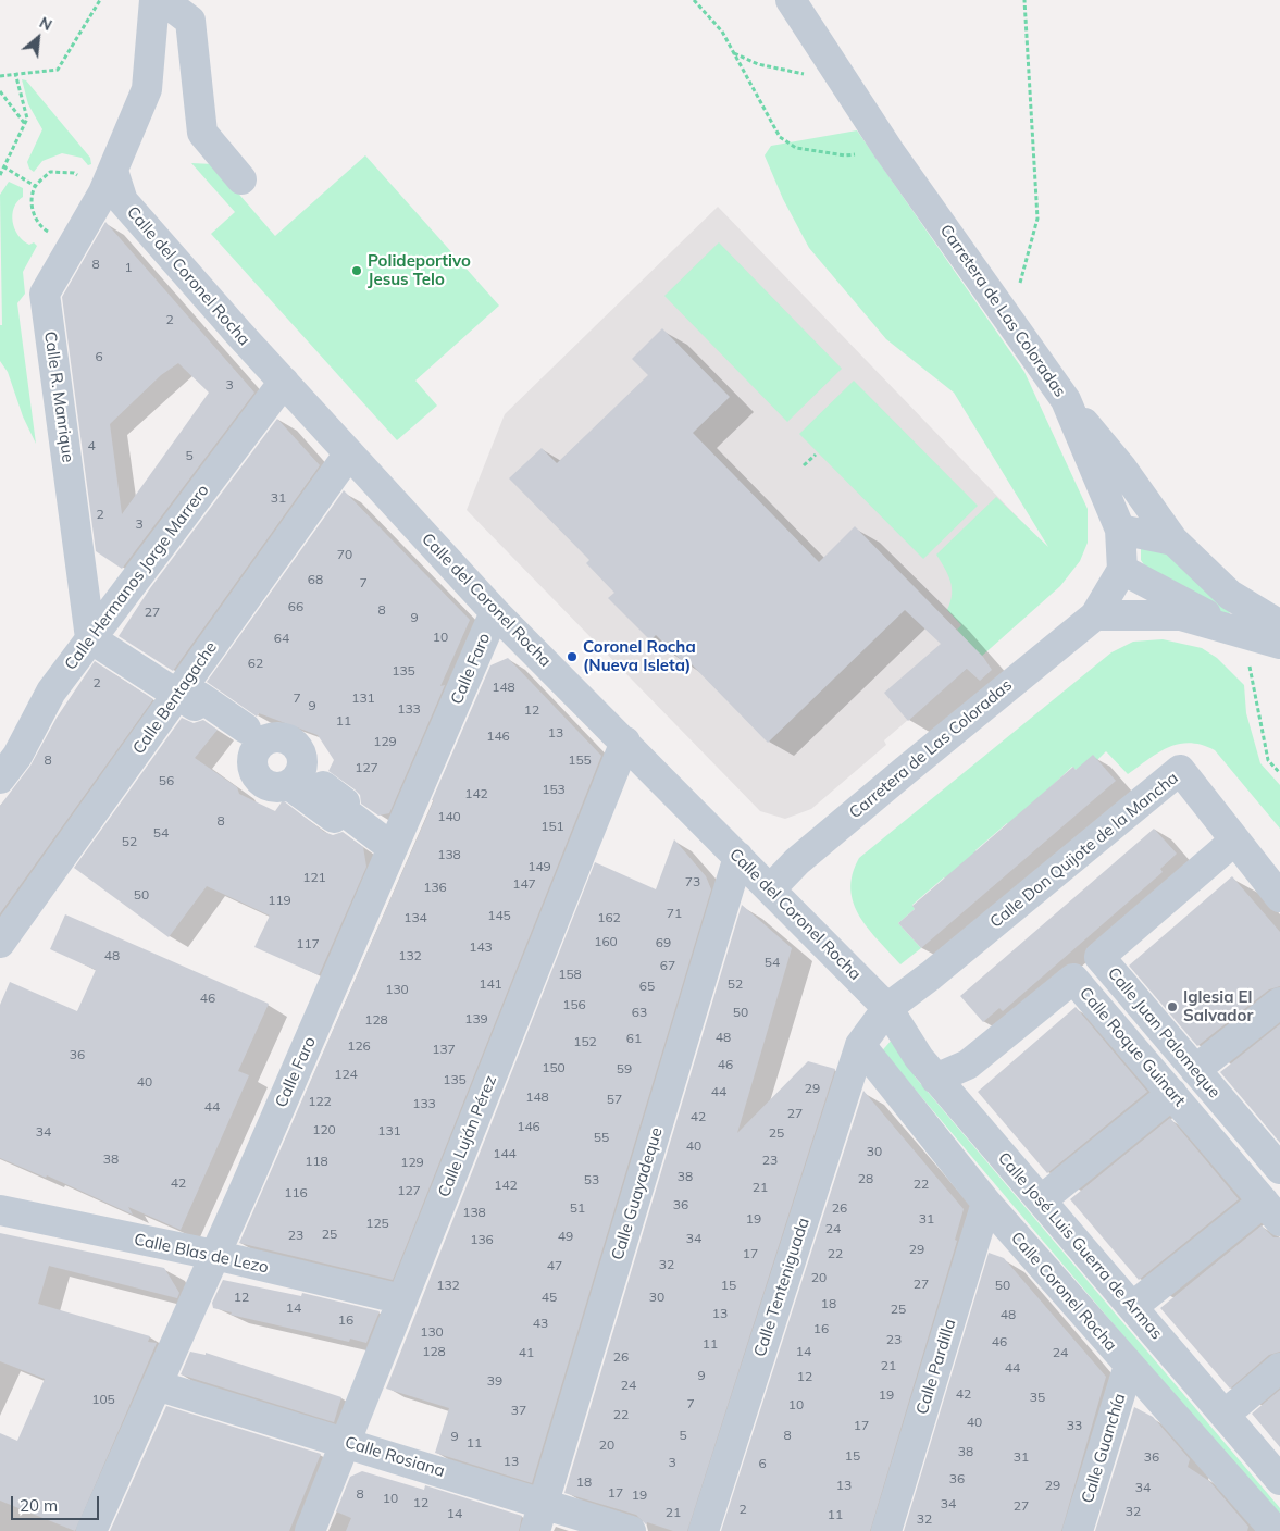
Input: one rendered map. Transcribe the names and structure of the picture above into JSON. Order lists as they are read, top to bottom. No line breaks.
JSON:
{"streets":{"street":["Calle del Coronel Rocha","Carretera de Las Coloradas","Calle R. Manrique","Calle Hermanos Jorge Marrero","Calle Faro","Calle Bentagache","Calle Don Quijote de la Mancha","Calle Juan Palomeque","Calle Roque Guinart","Calle Luján Pérez","Calle Guayadeque","Calle José Luis Guerra de Armas","Calle Blas de Lezo","Calle Tenteniguada","Calle Coronel Rocha","Calle Pardilla","Calle Guanchía","Calle Rosiana"]},"crossings":[["Calle del Coronel Rocha","Carretera de Las Coloradas"],["Calle del Coronel Rocha","Calle R. Manrique"],["Calle del Coronel Rocha","Calle Hermanos Jorge Marrero"],["Calle del Coronel Rocha","Calle Faro"],["Calle del Coronel Rocha","Calle Bentagache"],["Calle del Coronel Rocha","Calle Don Quijote de la Mancha"],["Calle del Coronel Rocha","Calle Luján Pérez"],["Calle del Coronel Rocha","Calle Guayadeque"],["Calle del Coronel Rocha","Calle José Luis Guerra de Armas"],["Calle del Coronel Rocha","Calle Tenteniguada"],["Calle R. Manrique","Calle Hermanos Jorge Marrero"],["Calle Faro","Calle Blas de Lezo"],["Calle Faro","Calle Rosiana"],["Calle Don Quijote de la Mancha","Calle Juan Palomeque"],["Calle Don Quijote de la Mancha","Calle José Luis Guerra de Armas"],["Calle Don Quijote de la Mancha","Calle Tenteniguada"],["Calle Roque Guinart","Calle José Luis Guerra de Armas"],["Calle Luján Pérez","Calle Blas de Lezo"],["Calle Luján Pérez","Calle Rosiana"],["Calle Guayadeque","Calle Rosiana"],["Calle José Luis Guerra de Armas","Calle Tenteniguada"],["Calle Tenteniguada","Calle Coronel Rocha"],["Calle Coronel Rocha","Calle Pardilla"],["Calle Coronel Rocha","Calle Guanchía"]],"places":["Polideportivo Jesus Telo","Coronel Rocha (Nueva Isleta)","Iglesia El Salvador"],"house_numbers":["8","1","2","6","3","4","5","31","2","3","70","68","7","66","8","27","9","10","64","62","135","2","148","7","131","9","133","12","11","13","146","129","8","155","127","56","153","142","140","8","151","54","52","138","149","121","73","147","136","50","119","71","145","134","162","160","69","117","143","48","132","54","67","158","141","52","65","130","46","156","63","50","139","128","48","61","152","126","137","36","46","150","59","124","135","40","29","44","148","57","122","133","44","27","42","146","120","131","34","25","55","40","30","144","38","23","118","129","38","28","53","42","22","142","21","127","116","36","51","26","138","19","31","125","24","25","23","49","34","136","29","17","22","32","47","20","27","132","15","50","12","45","30","18","14","25","13","48","16","43","16","130","23","46","11","128","14","41","24","26","21","44","9","12","39","24","42","19","35","105","7","10","37","22","40","17","33","5","8","9","11","20","38","15","31","36","13","3","6","36","18","13","29","34","17","8","19","10","12","34","27","2","32","21","14","11","32"],"scale_bar":"20 m","north":"top right"}
